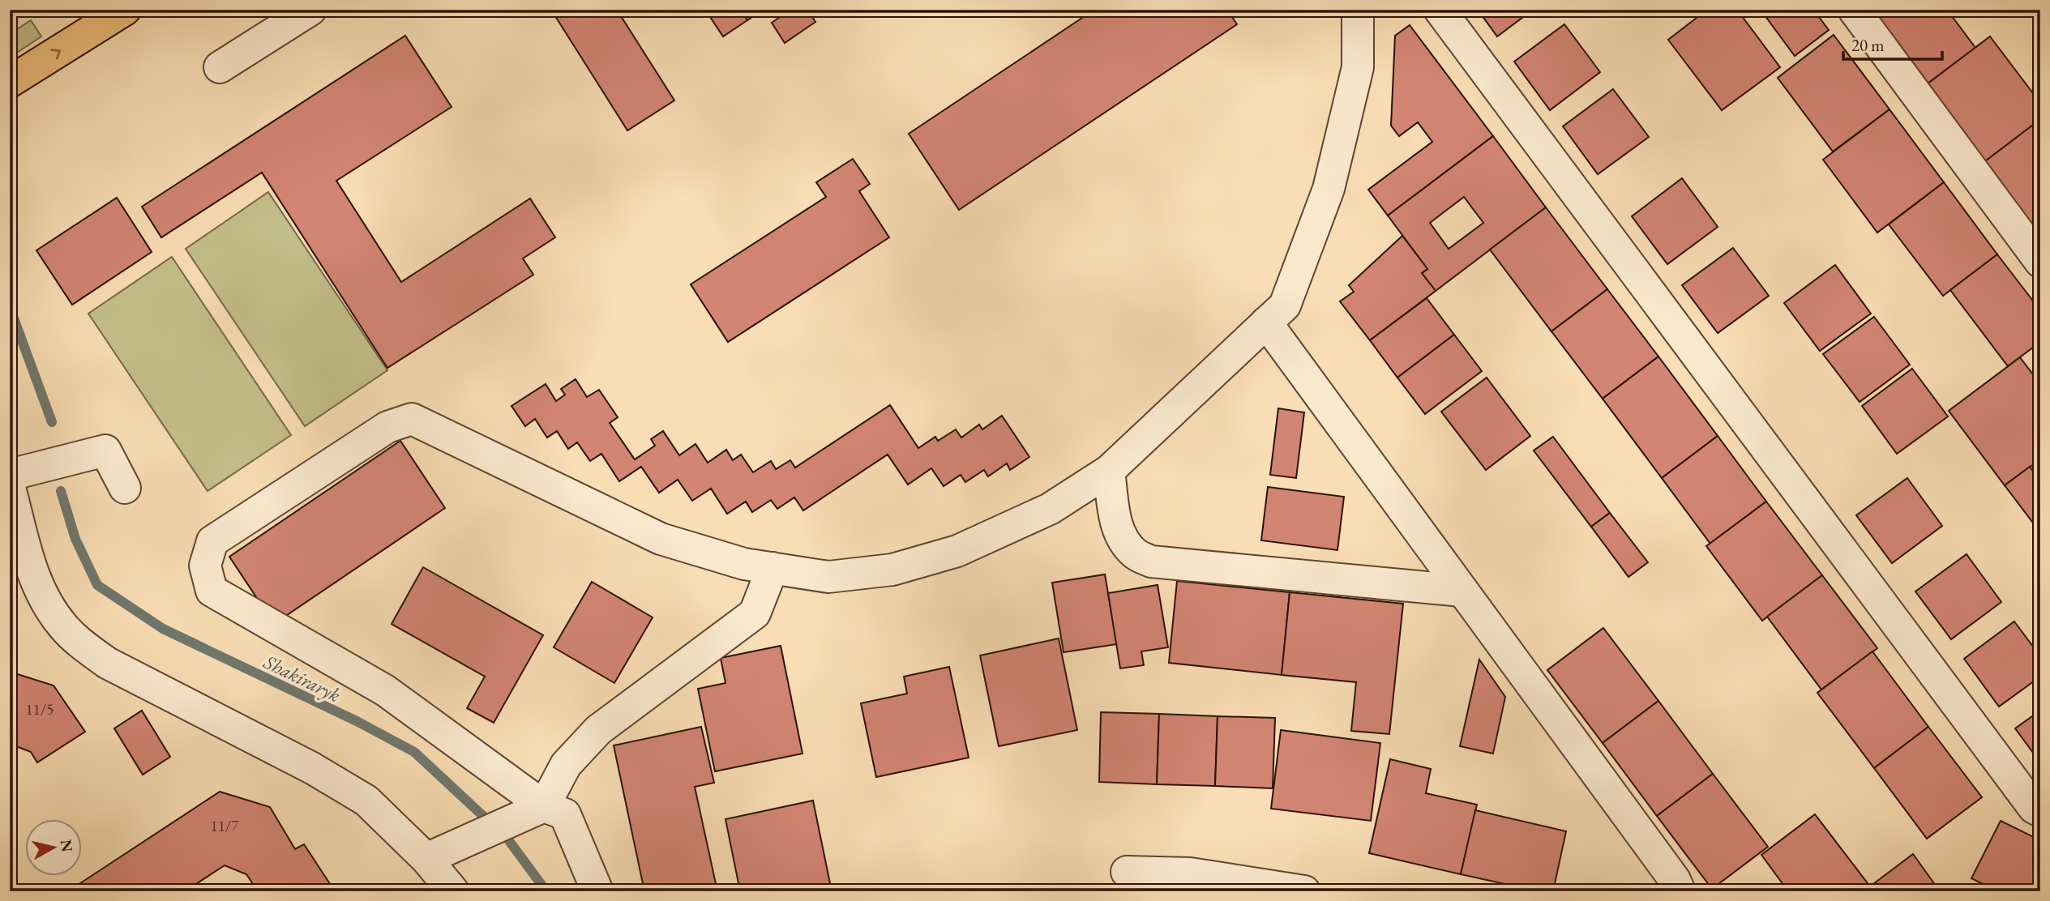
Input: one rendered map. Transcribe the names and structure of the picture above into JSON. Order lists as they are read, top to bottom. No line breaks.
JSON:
{"water":["Shakiraryk"],"house_numbers":["11/5","11/7"],"scale_bar":"20 m","north":"right"}
